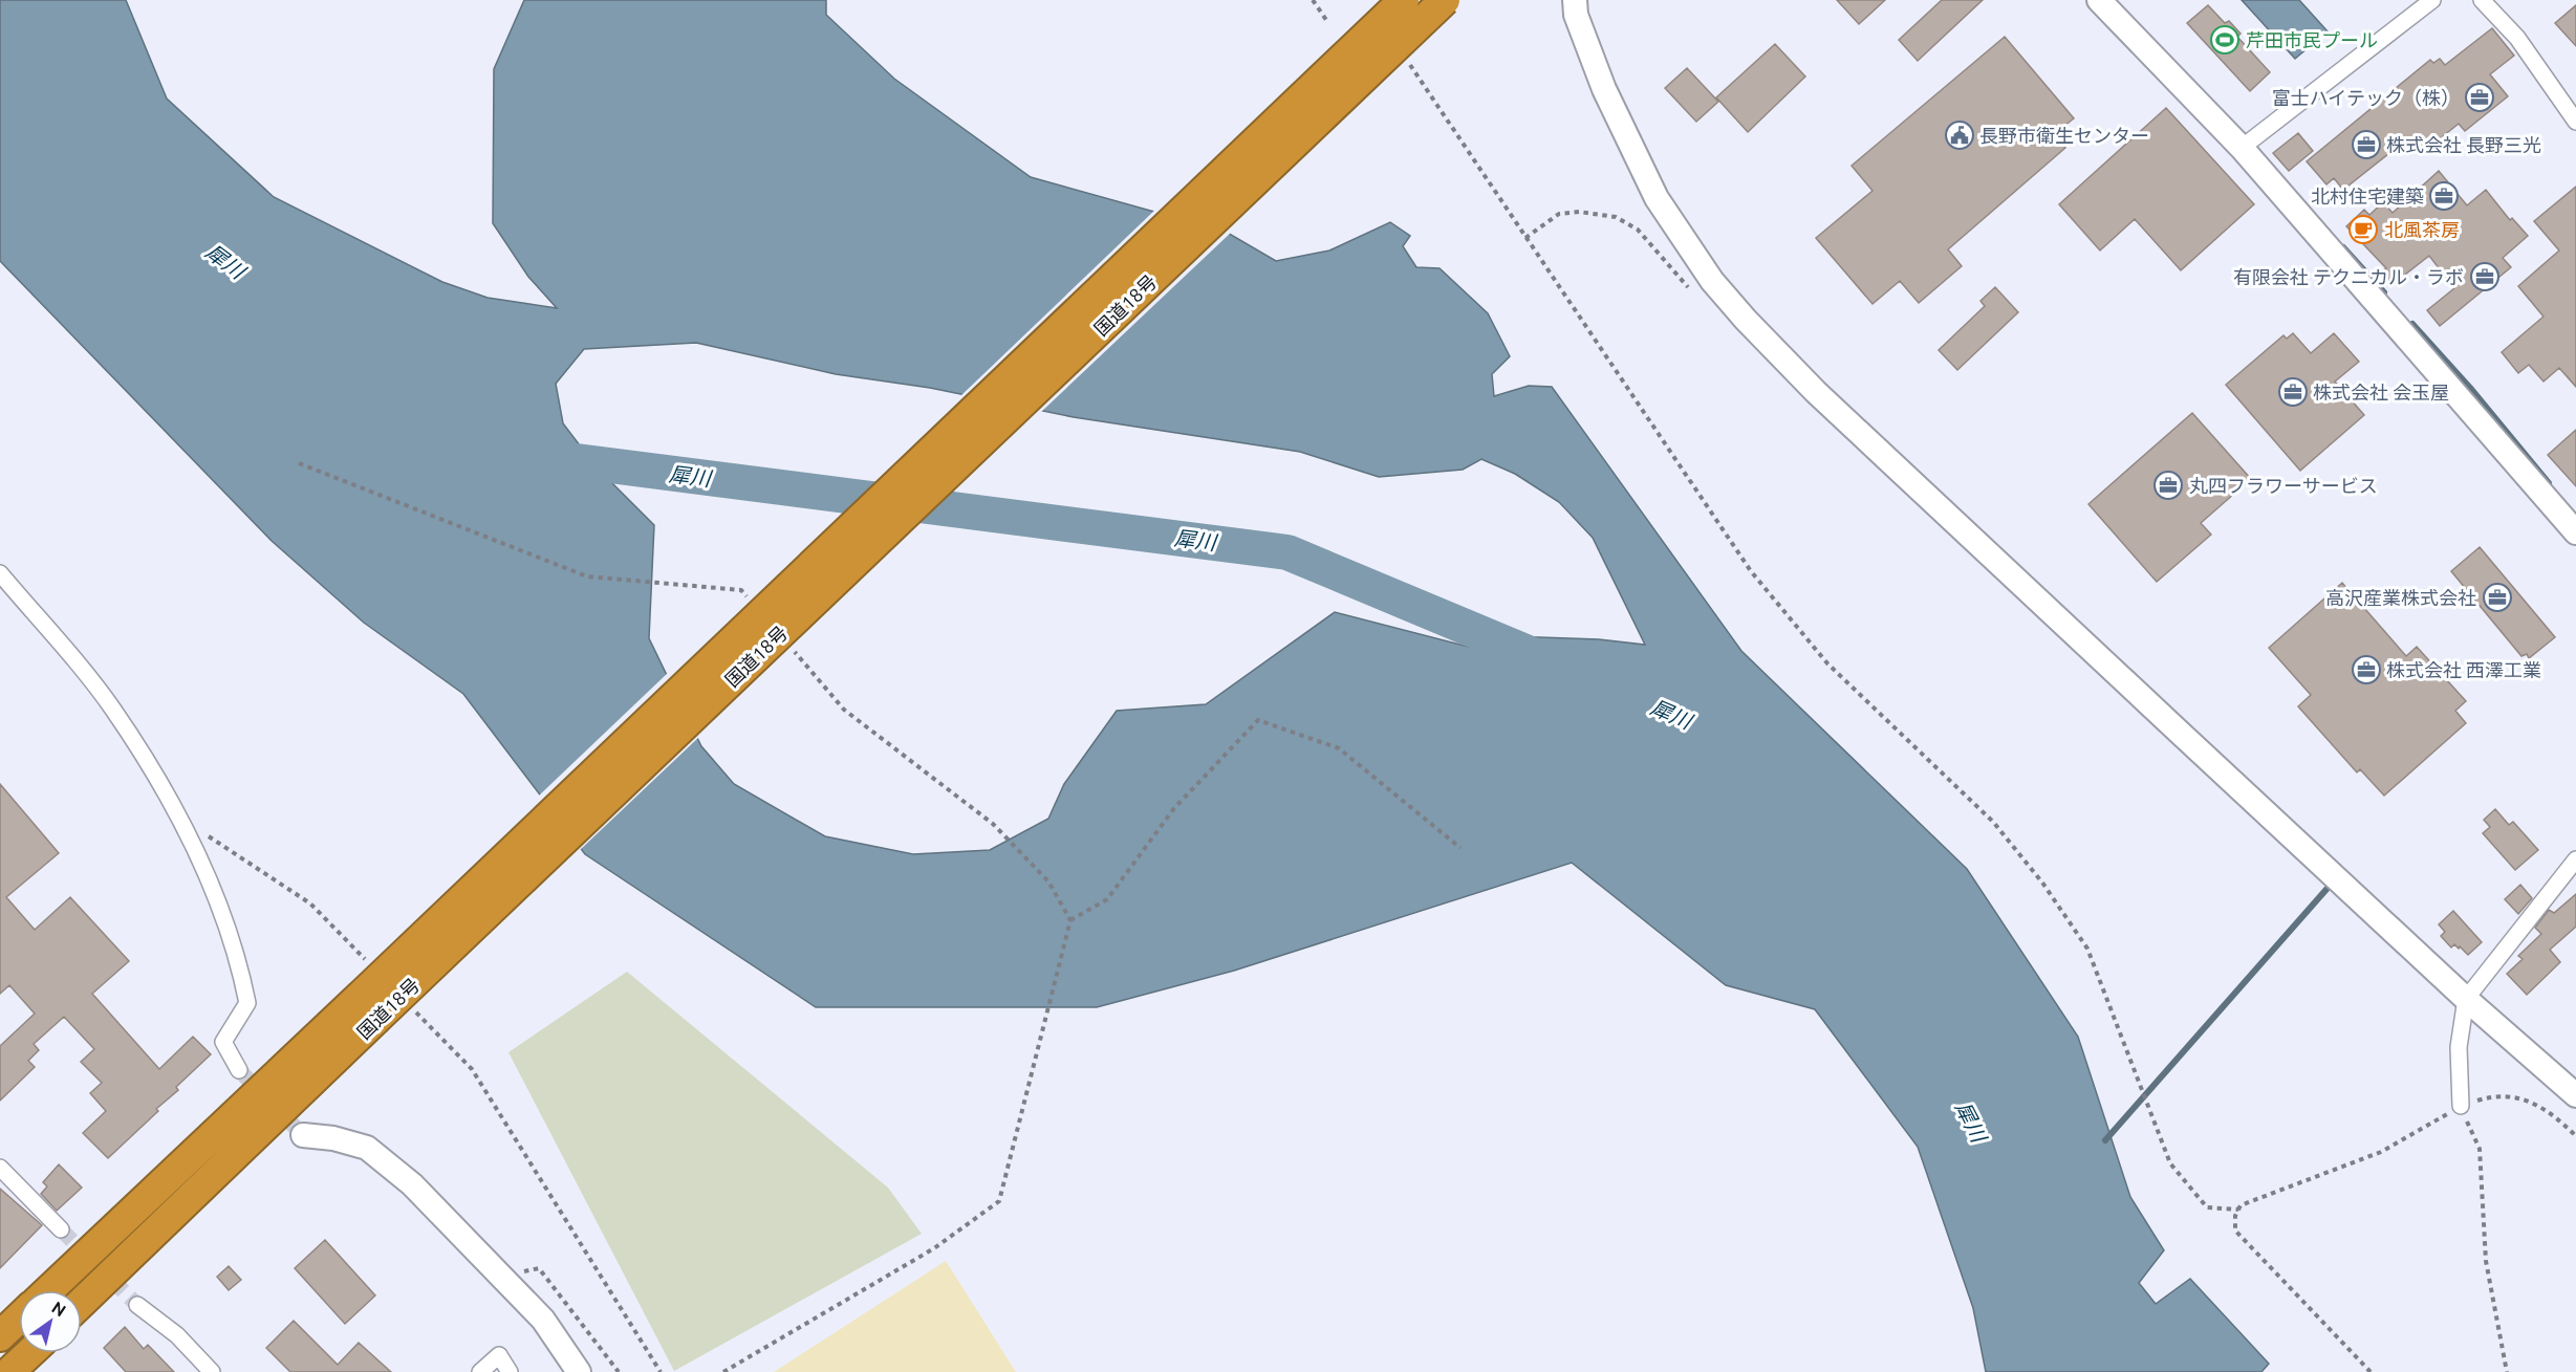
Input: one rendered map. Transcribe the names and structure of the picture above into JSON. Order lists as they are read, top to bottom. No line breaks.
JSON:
{"streets":{"highway":["国道18号"]},"water":["犀川"],"places":{"sports":["芹田市民プール"],"office":["富士ハイテック（株）","株式会社 長野三光","北村住宅建築","有限会社 テクニカル・ラボ","株式会社 会玉屋","丸四フラワーサービス","高沢産業株式会社","株式会社 西澤工業"],"public building":["長野市衛生センター"],"cafe":["北風茶房"]},"north":"top right"}
